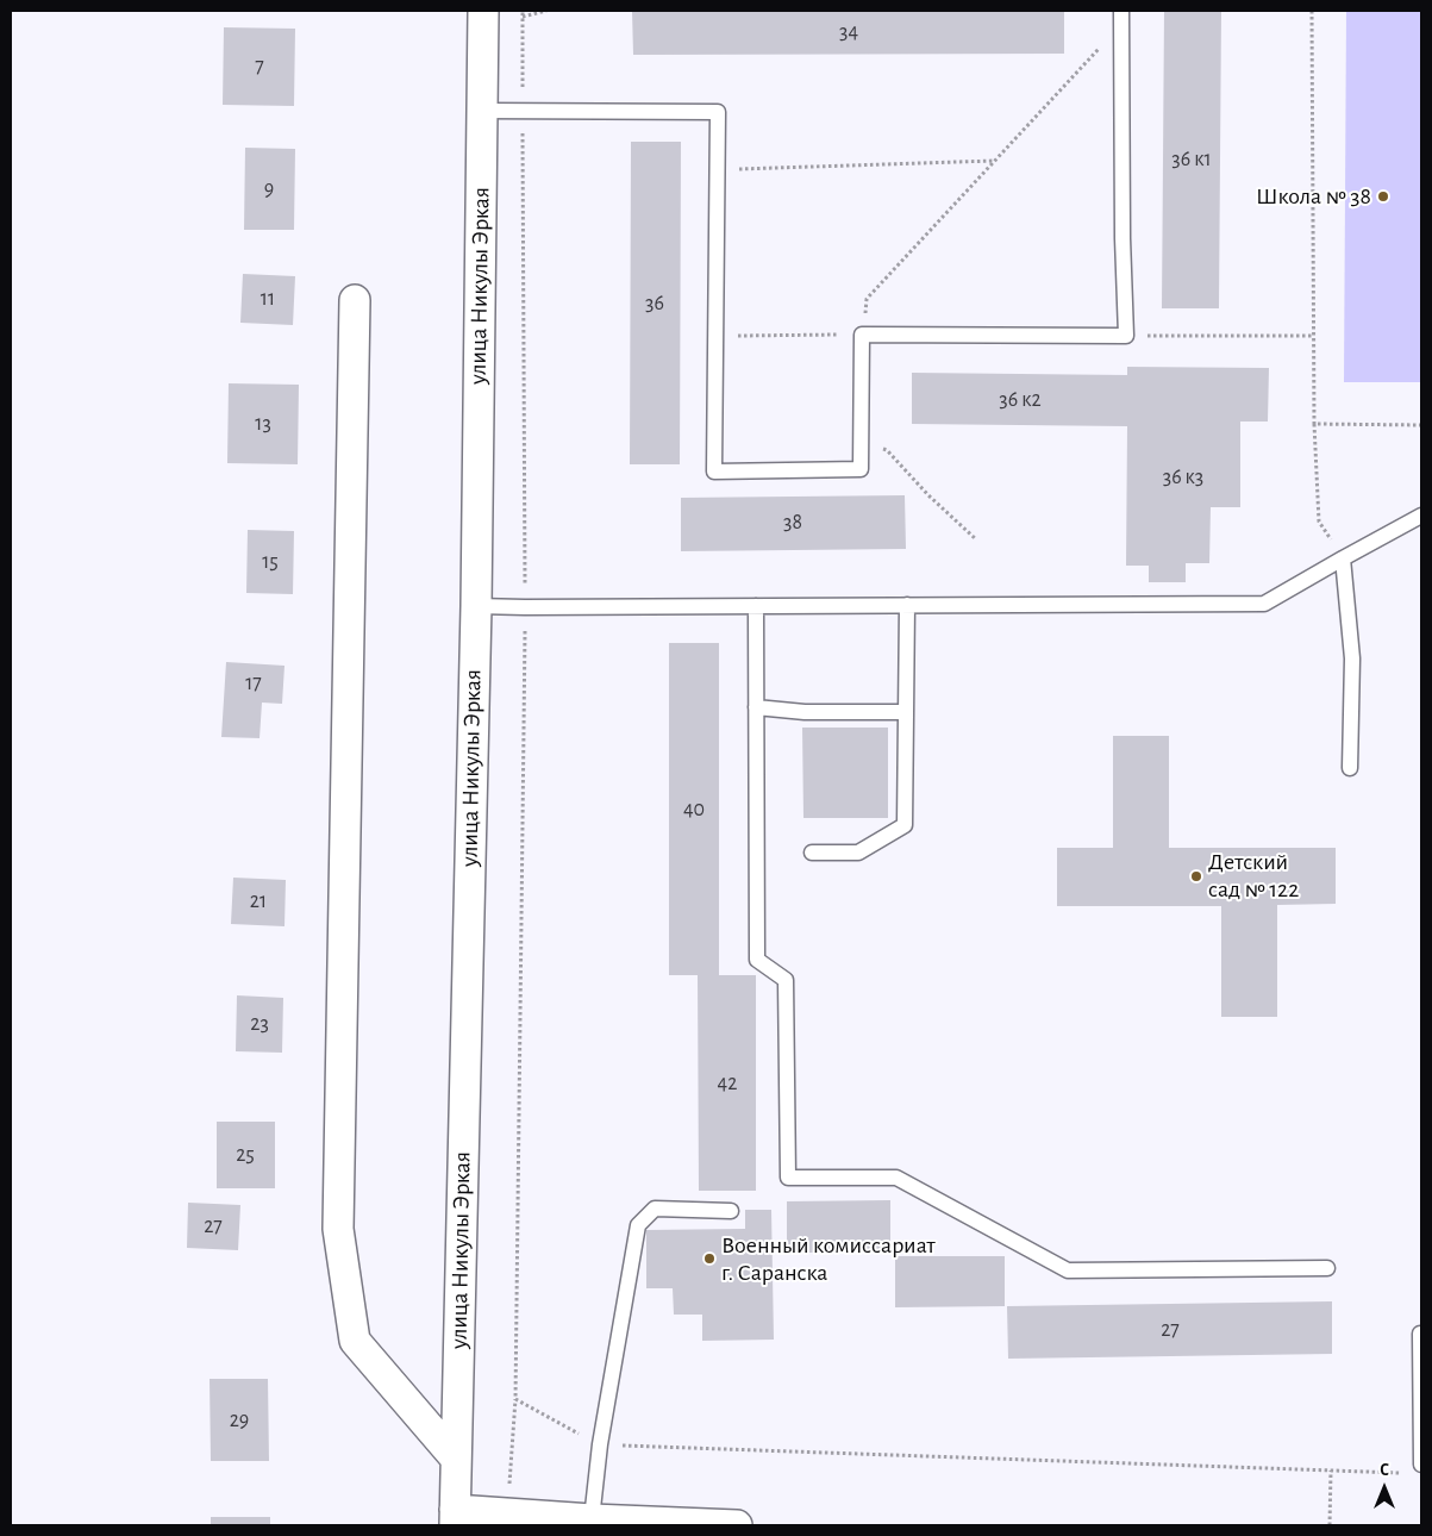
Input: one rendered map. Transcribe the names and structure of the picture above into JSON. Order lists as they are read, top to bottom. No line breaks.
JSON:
{"streets":{"street":["улица Никулы Эркая"]},"places":["Школа № 38","Детский сад № 122","Военный комиссариат г. Саранска"],"house_numbers":["34","7","36 к1","9","11","36","36 к2","13","36 к3","38","15","17","40","21","23","42","25","27","27","29"],"north":"top"}
